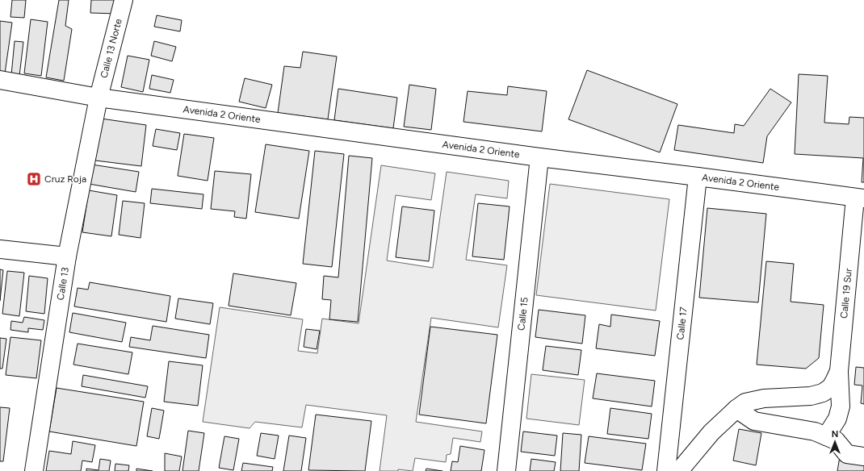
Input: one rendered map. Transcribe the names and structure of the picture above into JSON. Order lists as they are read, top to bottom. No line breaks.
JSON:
{"streets":{"street":["Calle 13 Norte","Avenida 2 Oriente","Calle 13","Calle 19 Sur","Calle 15","Calle 17"]},"crossings":[["Calle 13 Norte","Avenida 2 Oriente"],["Calle 13 Norte","Calle 13"],["Avenida 2 Oriente","Calle 13"],["Avenida 2 Oriente","Calle 19 Sur"],["Avenida 2 Oriente","Calle 15"],["Avenida 2 Oriente","Calle 17"]],"places":{"hospital":["Cruz Roja"]},"north":"top"}
